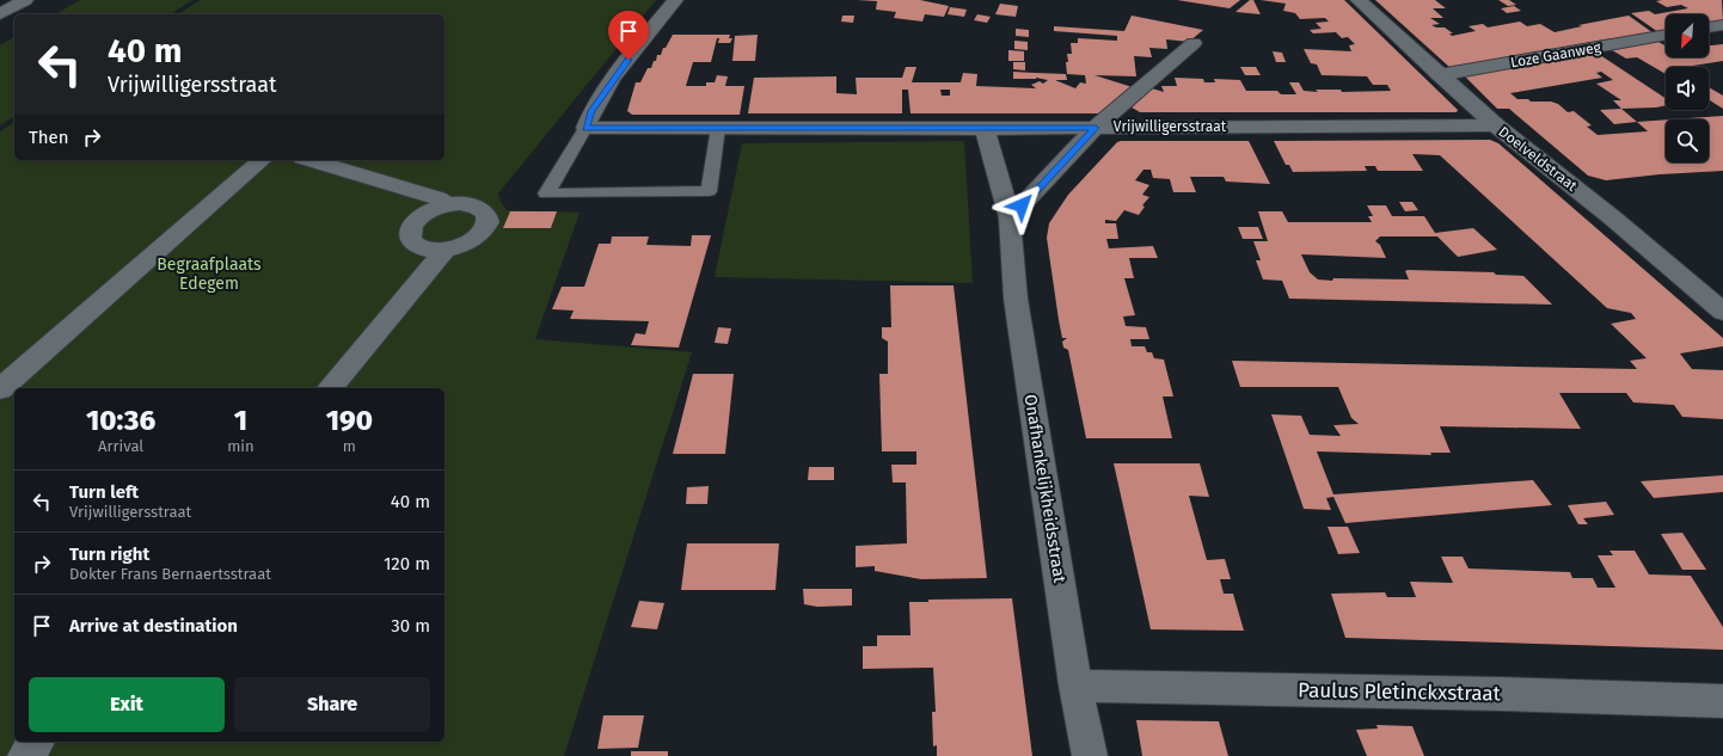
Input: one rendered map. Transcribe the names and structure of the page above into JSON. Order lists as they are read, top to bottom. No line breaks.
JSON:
{"streets":{"street":["Loze Gaanweg","Vrijwilligersstraat","Doelveldstraat","Onafhankelijkheidsstraat","Paulus Pletinckxstraat"]},"crossings":[["Loze Gaanweg","Doelveldstraat"],["Vrijwilligersstraat","Doelveldstraat"],["Vrijwilligersstraat","Onafhankelijkheidsstraat"],["Onafhankelijkheidsstraat","Paulus Pletinckxstraat"]],"parks":["Begraafplaats Edegem"],"north":"bottom left","page":{"turn":["40 m","Vrijwilligersstraat"],"then":"Then","eta":["10:36","Arrival","1","min","190","m"],"list":[{"name":"Turn left","note":"Vrijwilligersstraat","value":"40 m"},{"name":"Turn right","note":"Dokter Frans Bernaertsstraat","value":"120 m"},{"name":"Arrive at destination","value":"30 m"}],"buttons":["Exit","Share"]}}
